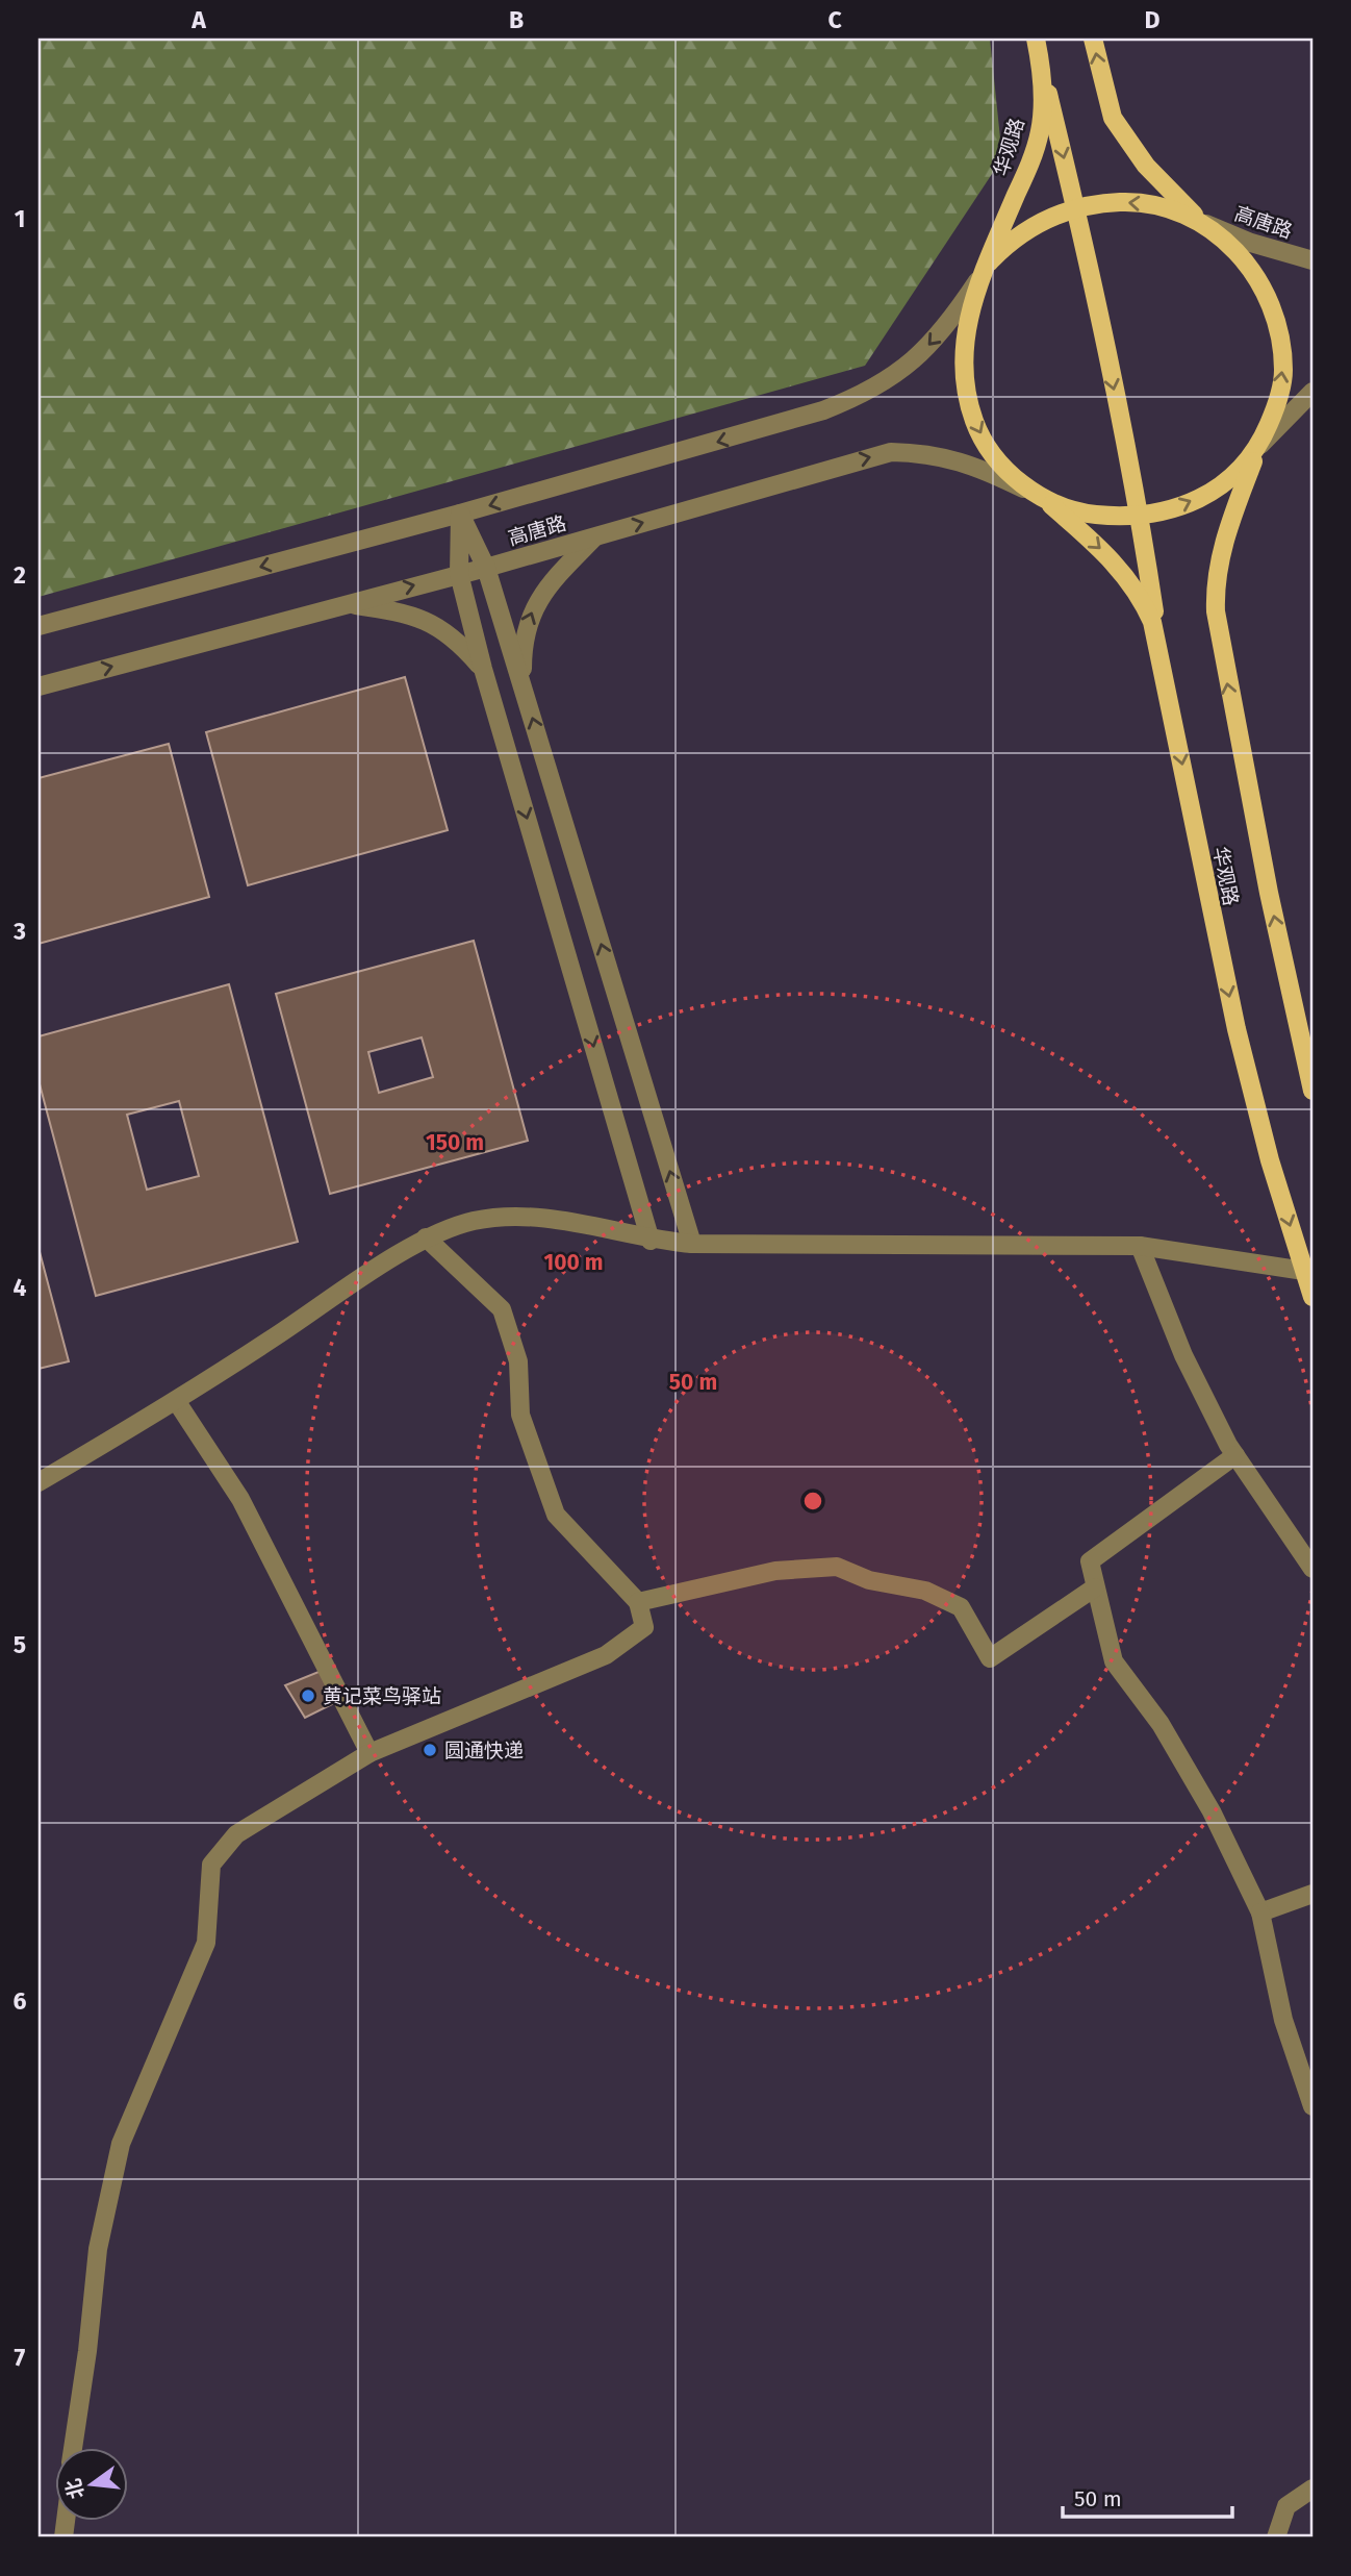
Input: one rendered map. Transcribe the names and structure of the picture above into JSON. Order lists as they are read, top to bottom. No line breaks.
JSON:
{"streets":{"main road":["华观路"],"street":["高唐路"]},"crossings":[["华观路","高唐路"]],"places":["黄记菜鸟驿站","圆通快递"],"scale_bar":"50 m","north":"left","grid":{"columns":["A","B","C","D"],"rows":["1","2","3","4","5","6","7"]},"rings":["150 m","100 m","50 m"]}
